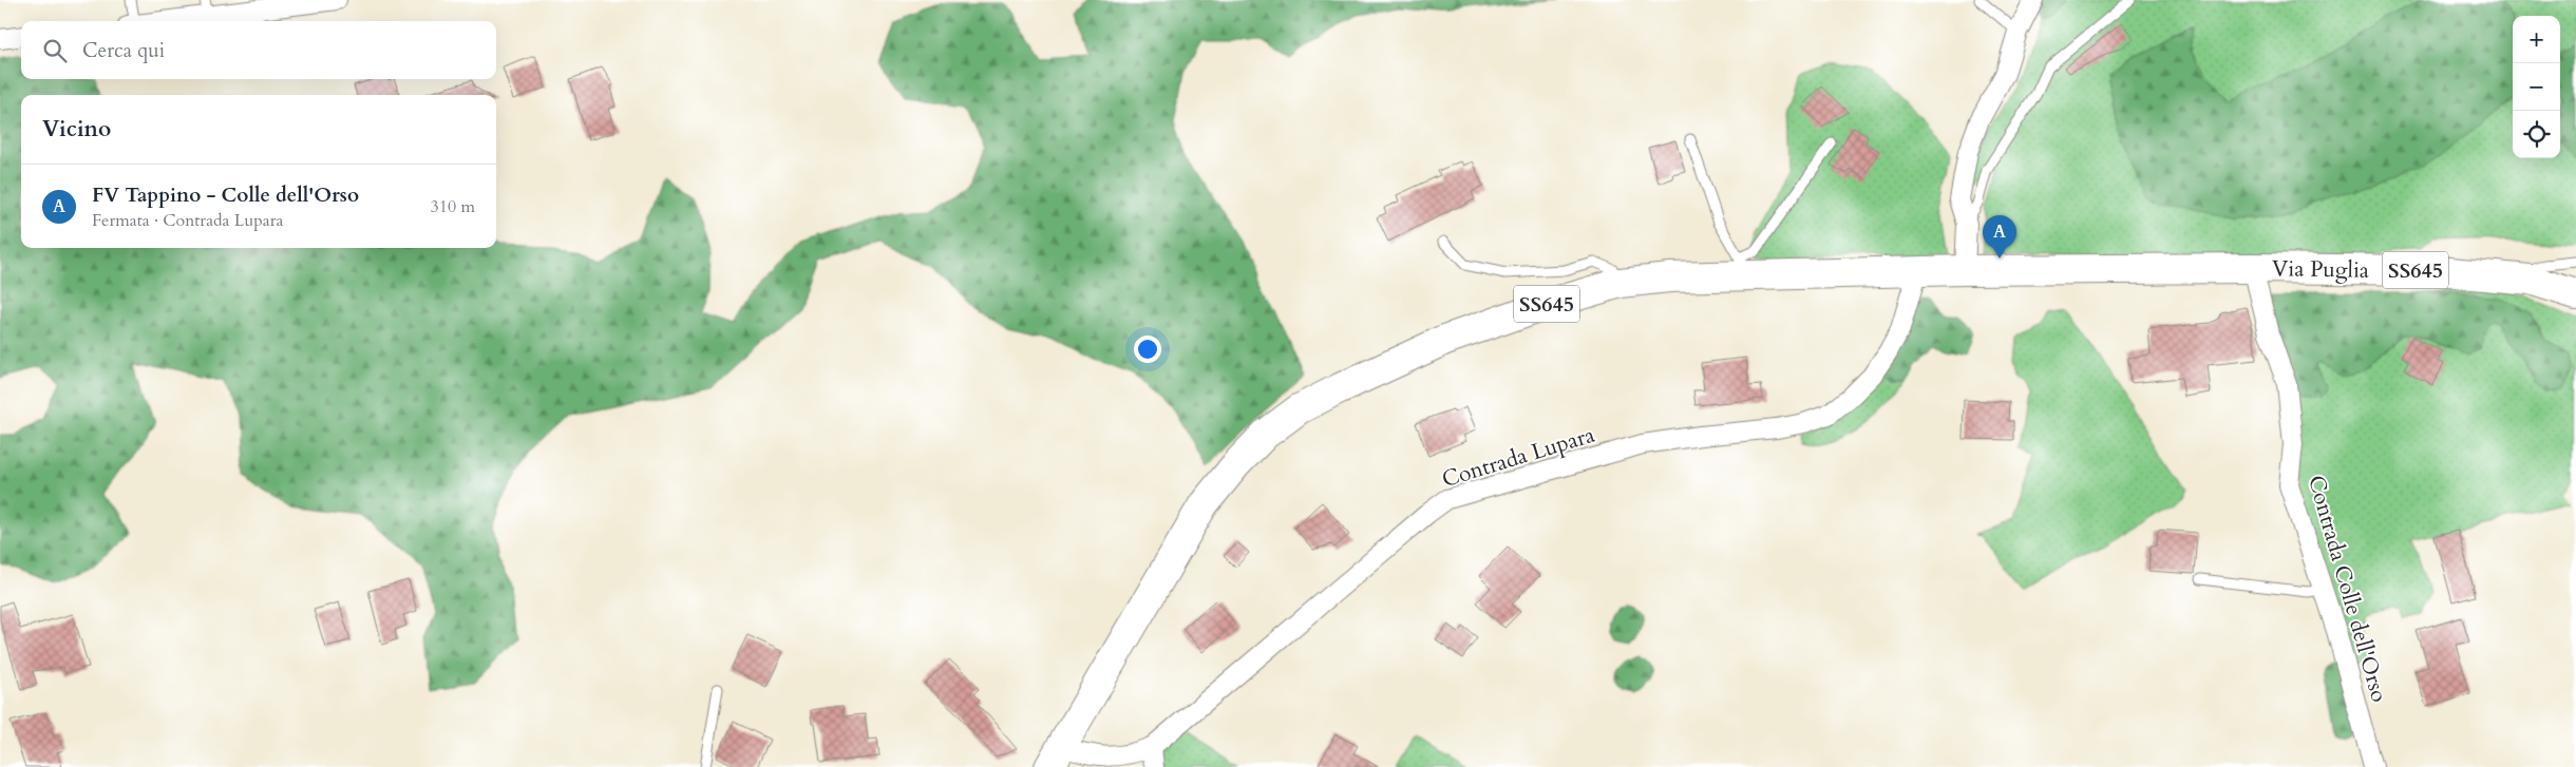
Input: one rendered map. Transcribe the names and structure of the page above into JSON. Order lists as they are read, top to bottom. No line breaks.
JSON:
{"streets":{"main road":["Via Puglia","SS645"],"street":["Contrada Lupara","Contrada Colle dell'Orso"]},"crossings":[["Via Puglia","SS645"],["Via Puglia","Contrada Colle dell'Orso"],["SS645","Contrada Lupara"],["SS645","Contrada Colle dell'Orso"]],"page":{"map_buttons":["+","−"],"search":"Cerca qui","heading":"Vicino","list":[{"mark":"A","name":"FV Tappino - Colle dell'Orso","note":"Fermata · Contrada Lupara","value":"310 m"}],"pins":"A"}}
